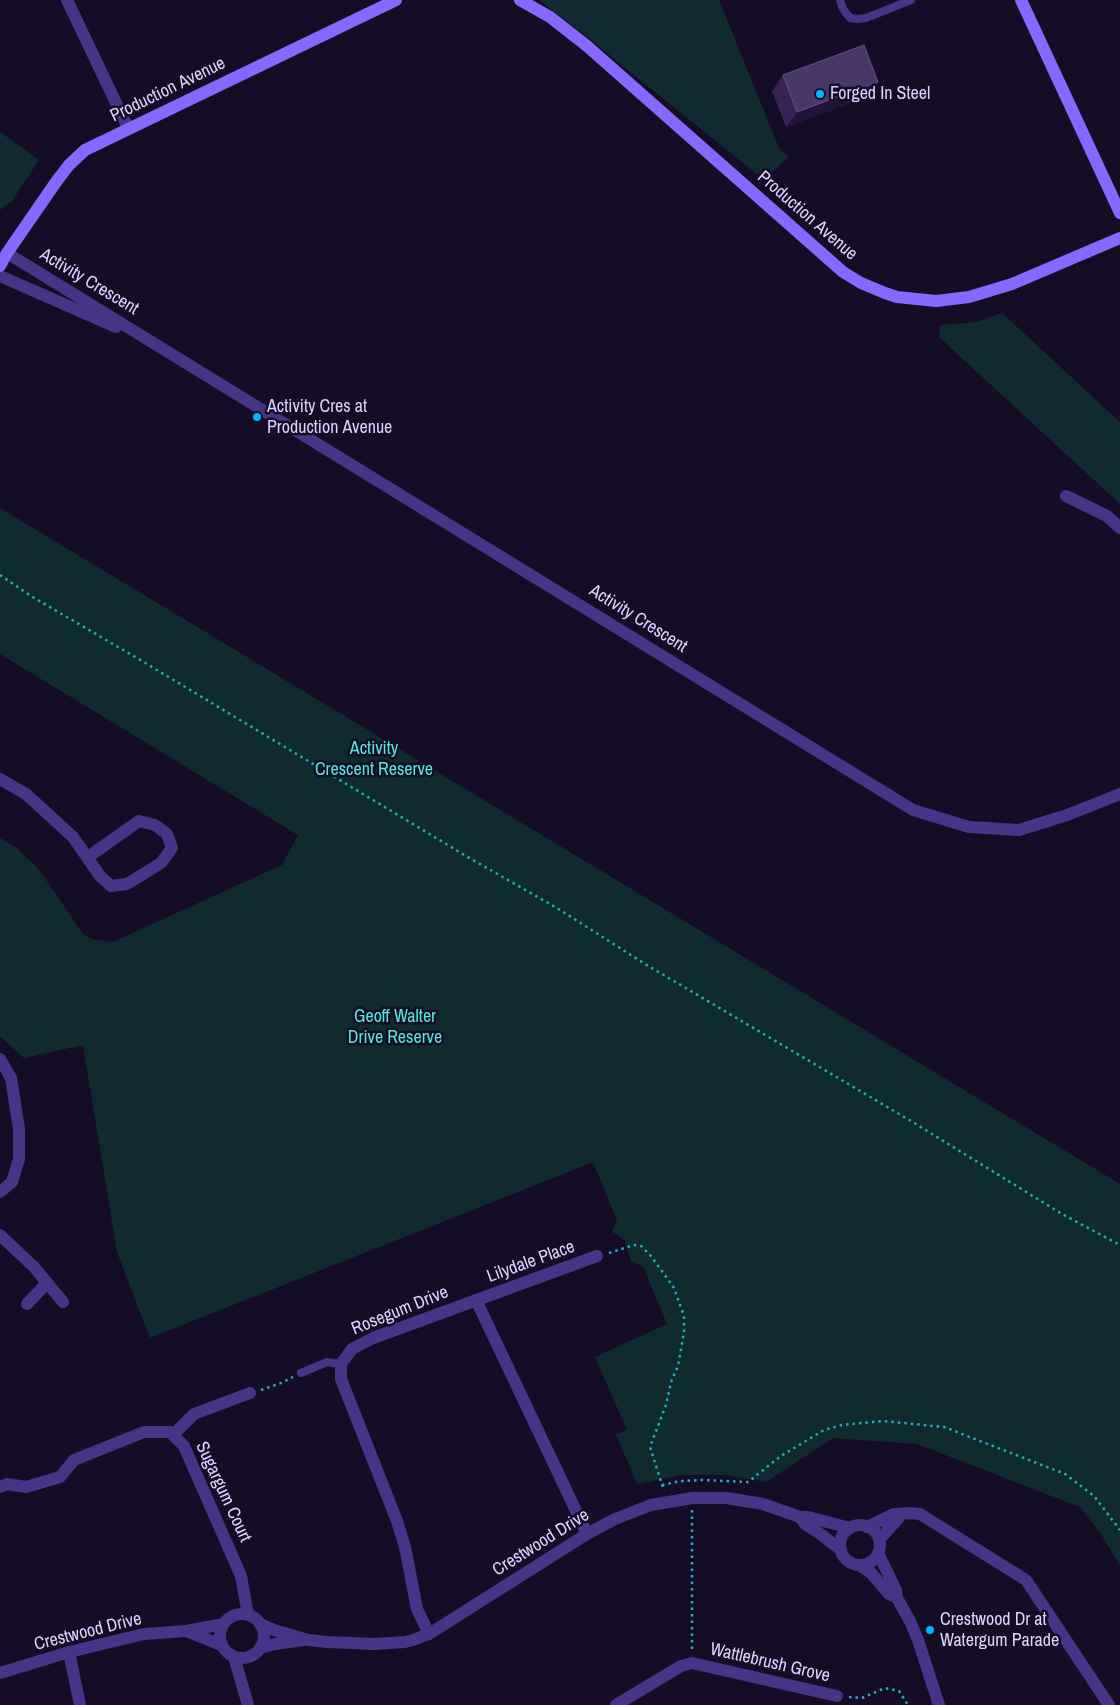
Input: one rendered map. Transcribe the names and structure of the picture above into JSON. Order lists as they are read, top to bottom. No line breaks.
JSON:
{"streets":{"main road":["Production Avenue"],"street":["Activity Crescent","Lilydale Place","Rosegum Drive","Sugargum Court","Crestwood Drive","Wattlebrush Grove"]},"crossings":[["Production Avenue","Activity Crescent"],["Lilydale Place","Rosegum Drive"],["Rosegum Drive","Crestwood Drive"],["Sugargum Court","Crestwood Drive"]],"parks":["Activity Crescent Reserve","Geoff Walter Drive Reserve"],"places":["Forged In Steel","Activity Cres at Production Avenue","Crestwood Dr at Watergum Parade"]}
